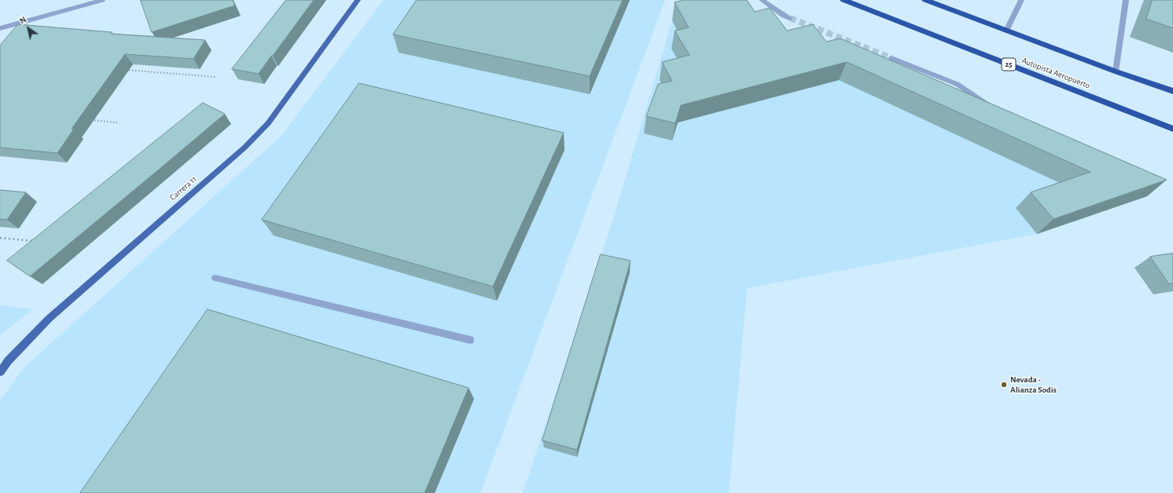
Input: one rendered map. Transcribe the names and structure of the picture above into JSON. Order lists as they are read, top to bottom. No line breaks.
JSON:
{"streets":{"highway":["25","Autopista Aeropuerto"],"main road":["Carrera 11"]},"places":["Nevada - Alianza Sodis"],"north":"top left"}
